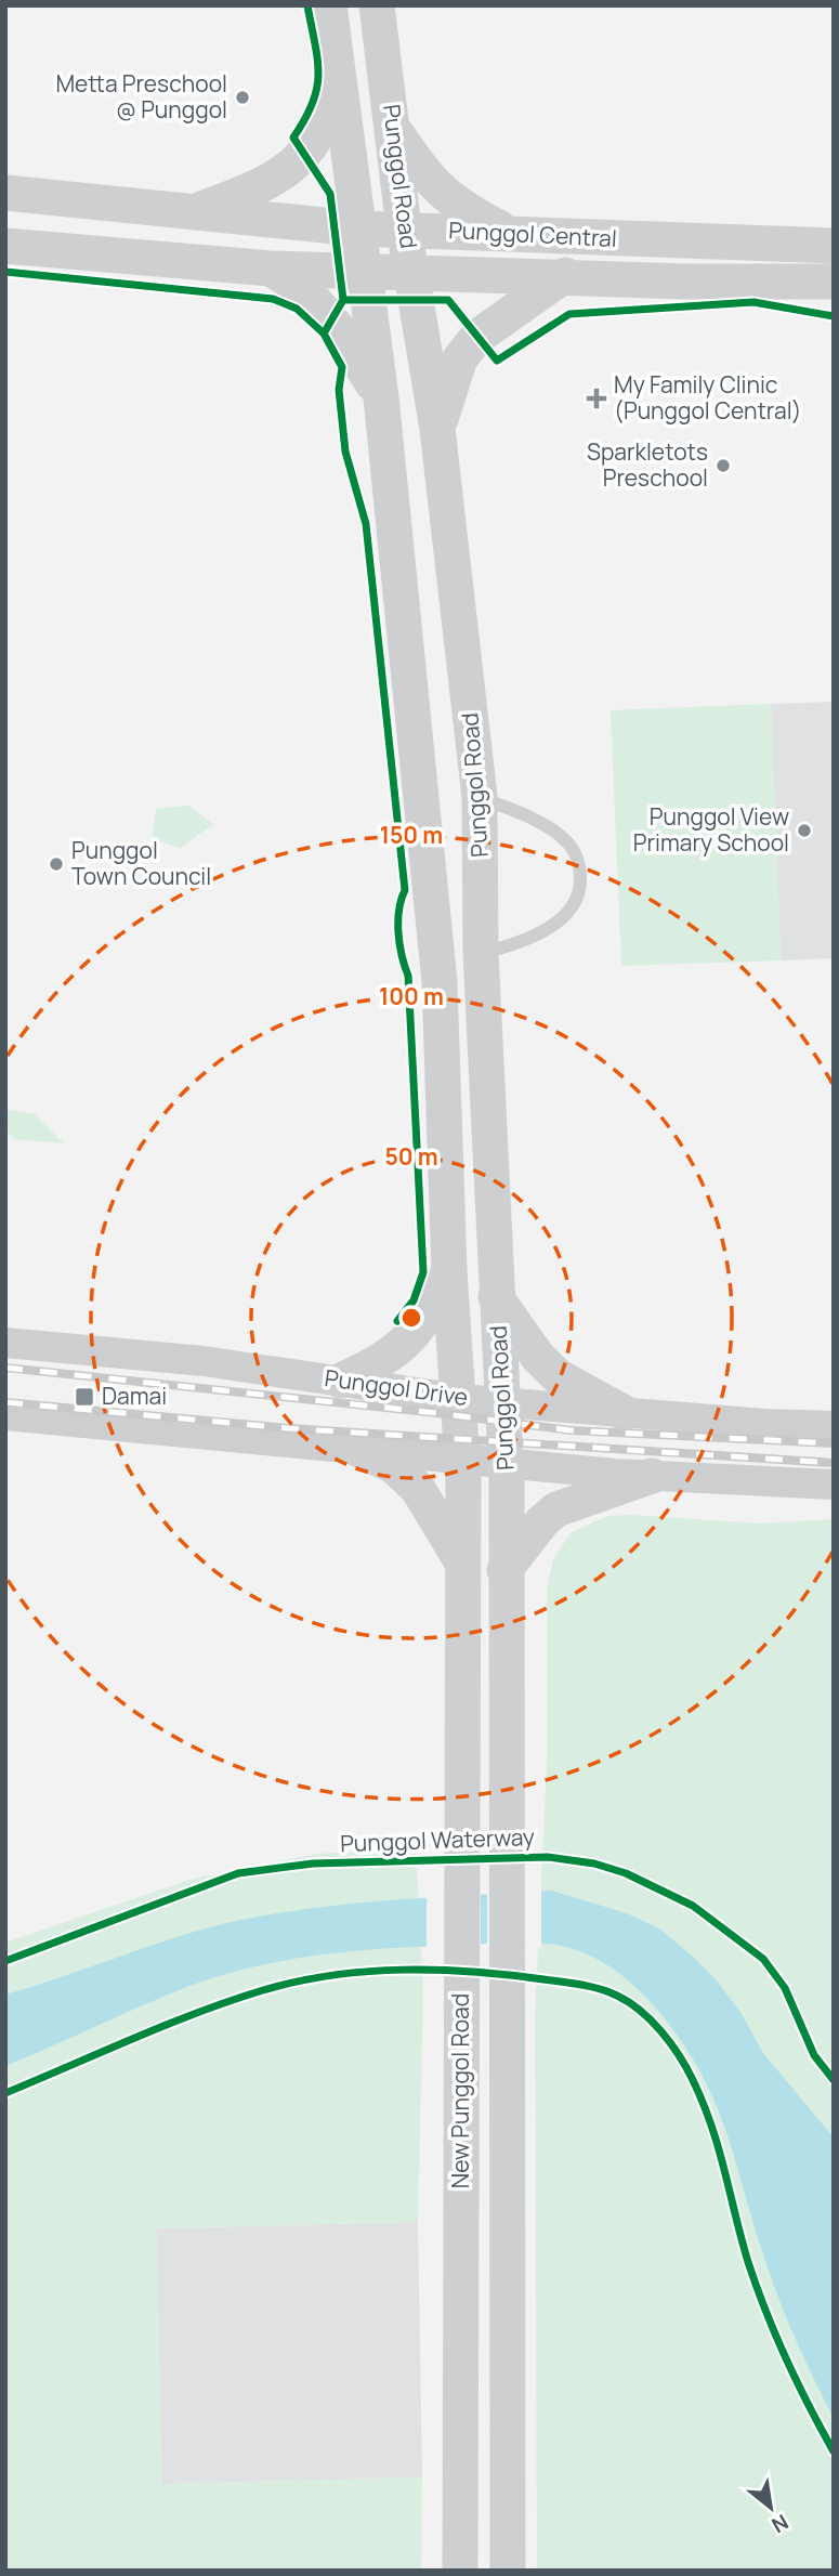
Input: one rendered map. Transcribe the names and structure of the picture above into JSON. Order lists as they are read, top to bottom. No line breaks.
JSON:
{"streets":{"main road":["Punggol Road","Punggol Central","New Punggol Road"],"street":["Punggol Drive"],"cycle path":["Punggol Waterway"]},"crossings":[["Punggol Road","Punggol Central"],["Punggol Road","Punggol Drive"],["Punggol Road","New Punggol Road"]],"places":{"other":["Metta Preschool @ Punggol","Sparkletots Preschool","Punggol View Primary School","Punggol Town Council"],"health":["My Family Clinic (Punggol Central)"],"transit":["Damai"]},"north":"bottom right","rings":["150 m","100 m","50 m"]}
